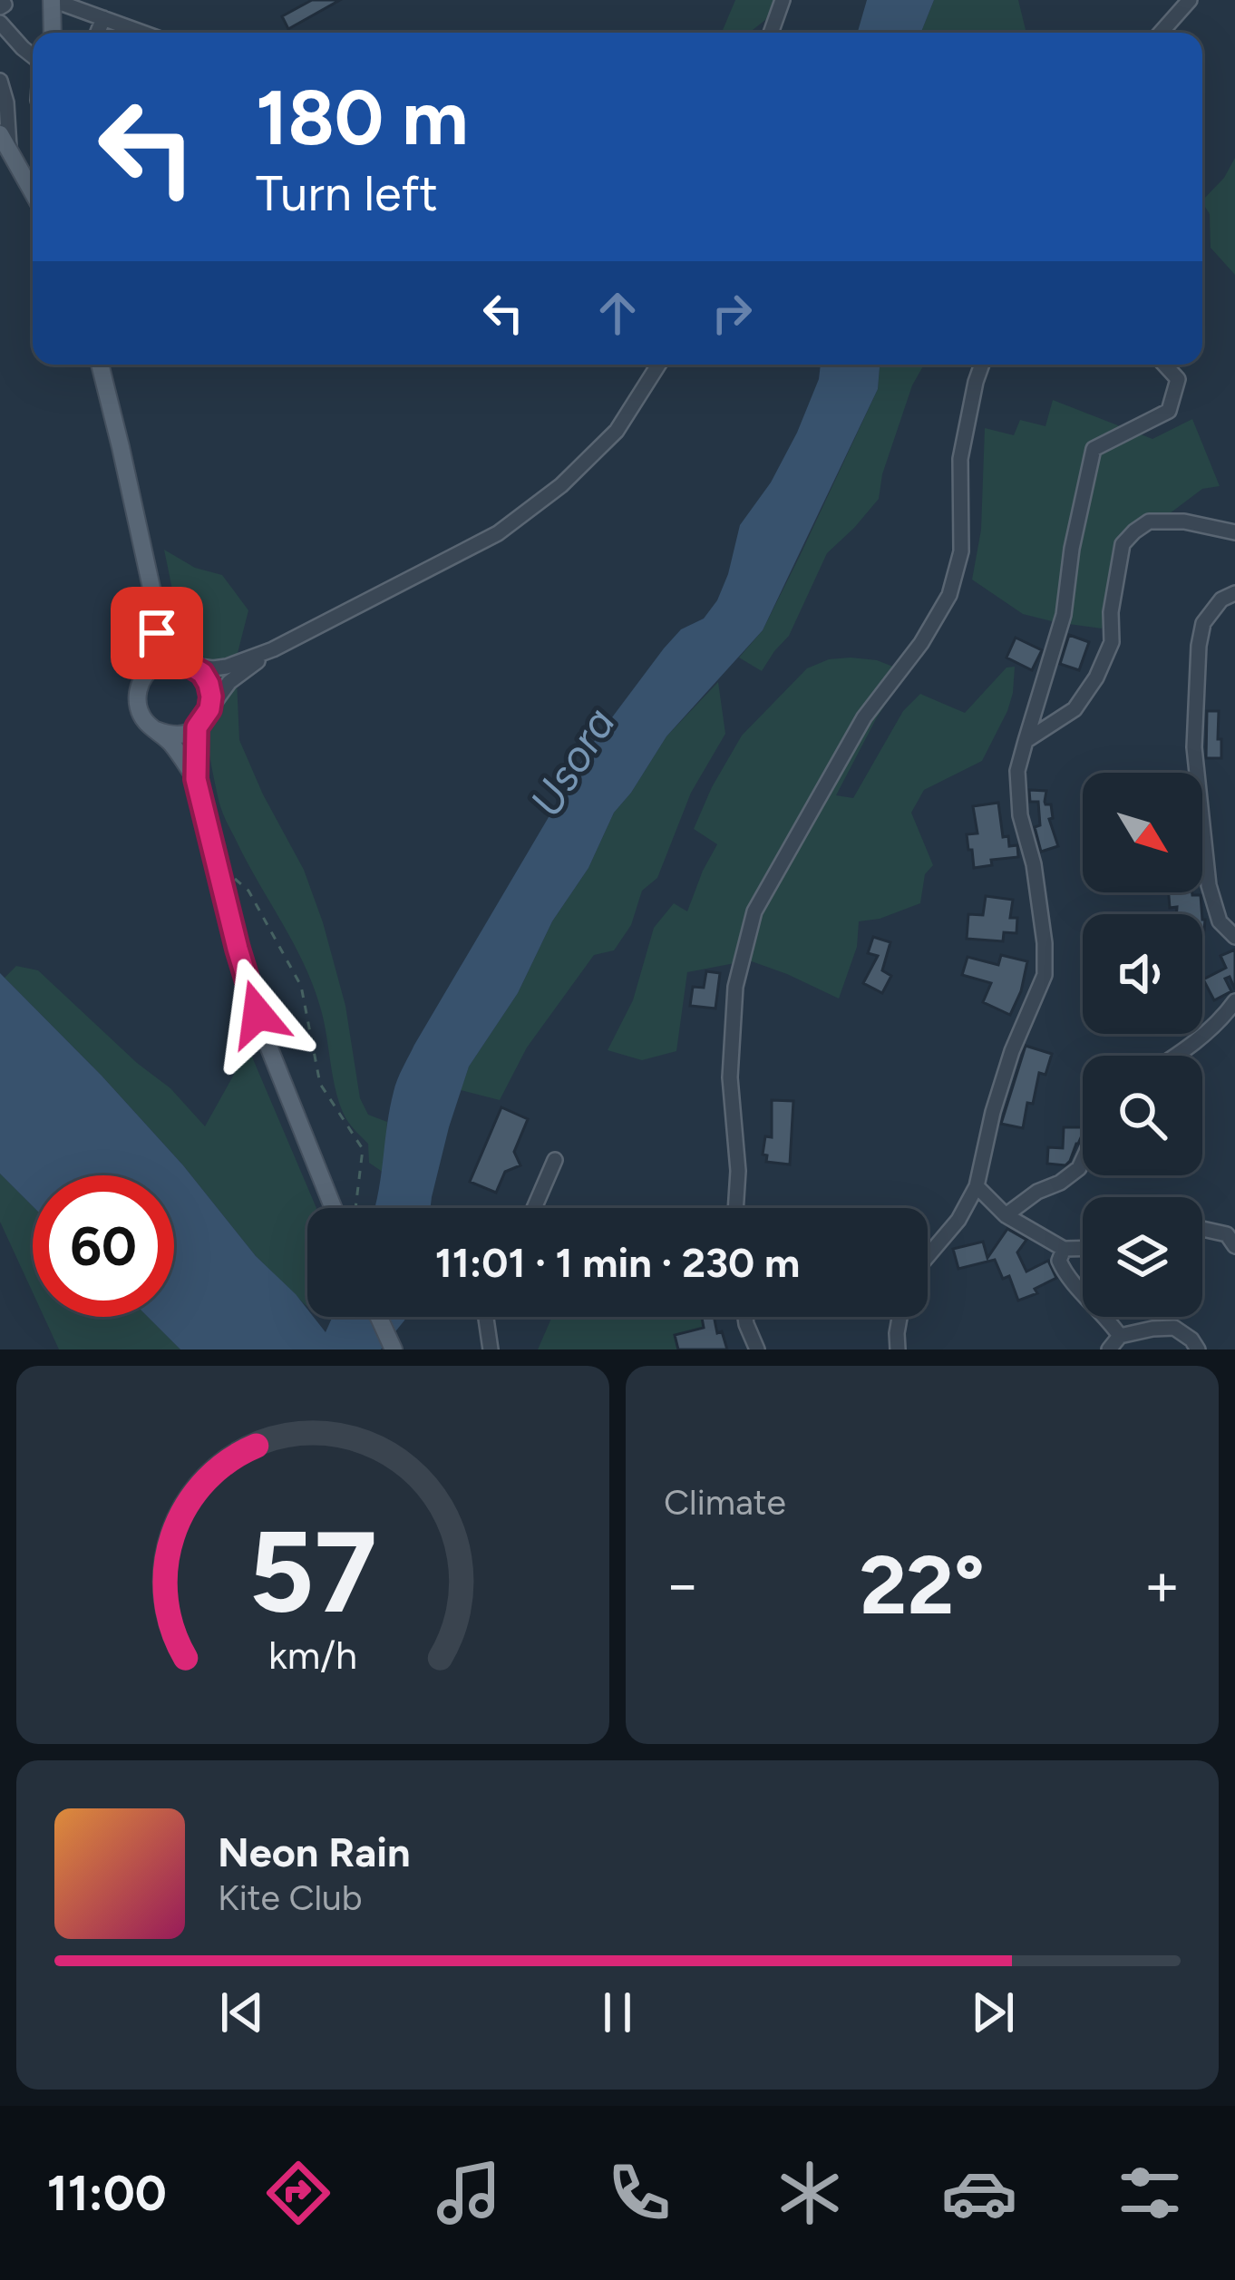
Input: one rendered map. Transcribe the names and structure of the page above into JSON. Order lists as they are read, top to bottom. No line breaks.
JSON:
{"water":["Usora"],"north":"bottom right","page":{"turn":["180 m","Turn left"],"limit":"60","trip":"11:01 · 1 min · 230 m","tile":"Climate","heat":["−","22°","+"],"song":["Neon Rain","Kite Club"],"tabs":"11:00","gauge":["57","km/h"]}}
